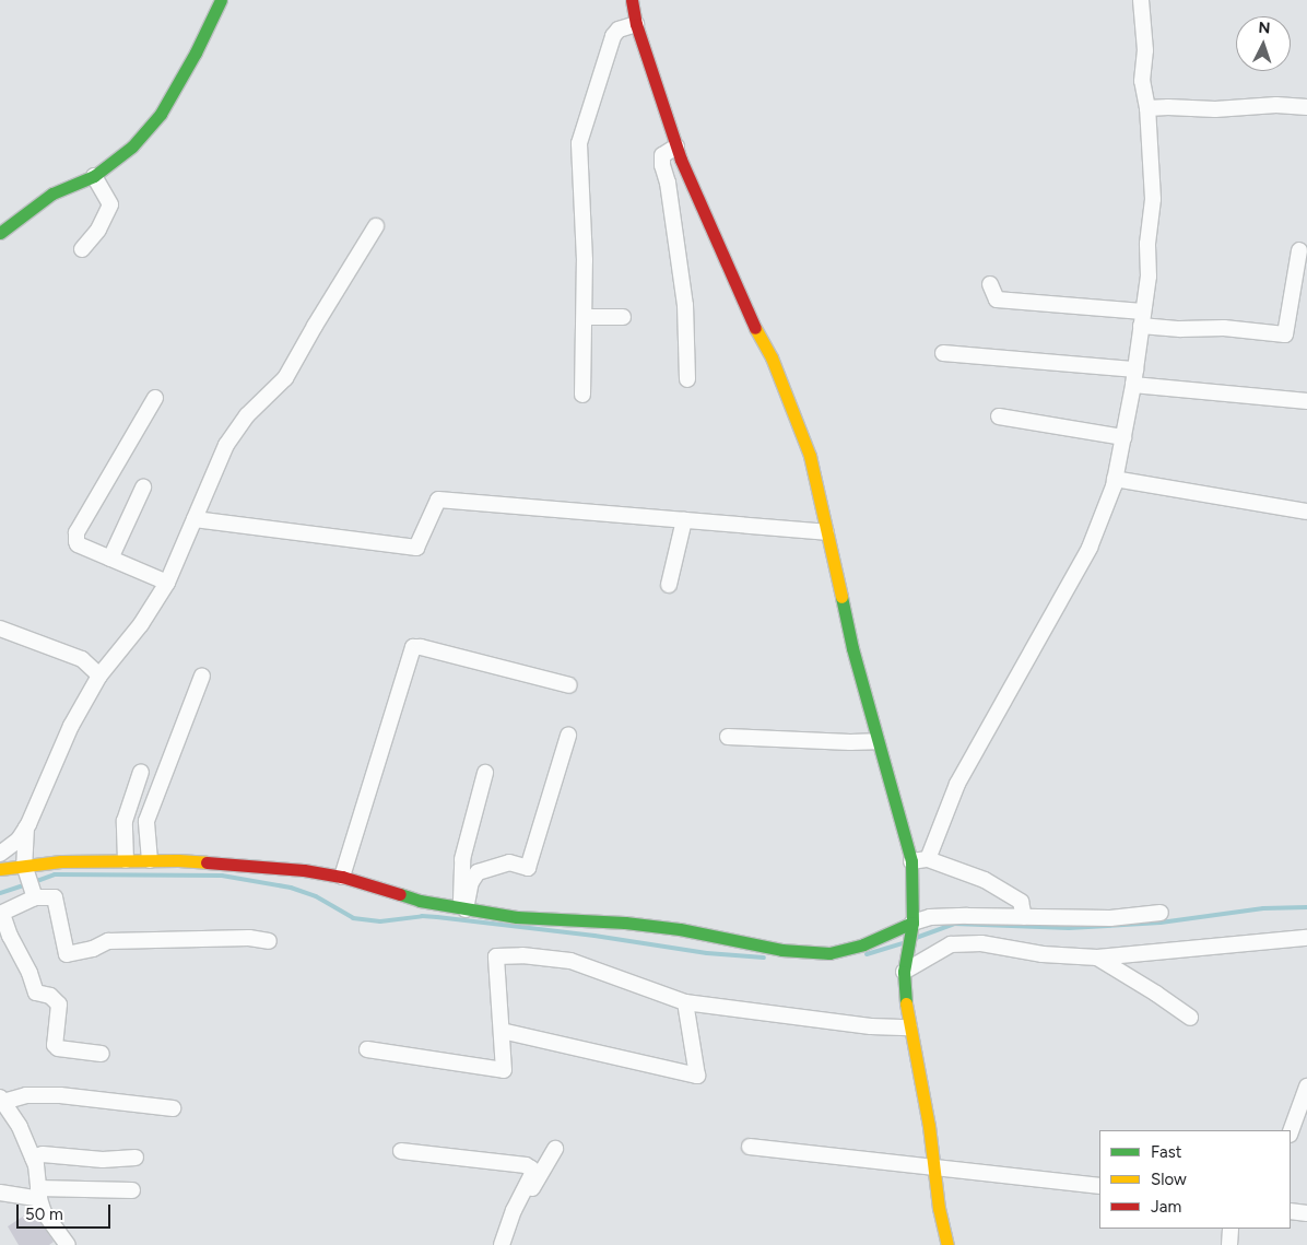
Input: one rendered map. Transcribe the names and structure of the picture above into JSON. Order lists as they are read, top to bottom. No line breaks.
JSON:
{"legend":["Fast","Slow","Jam"],"scale_bar":"50 m","north":"top"}
